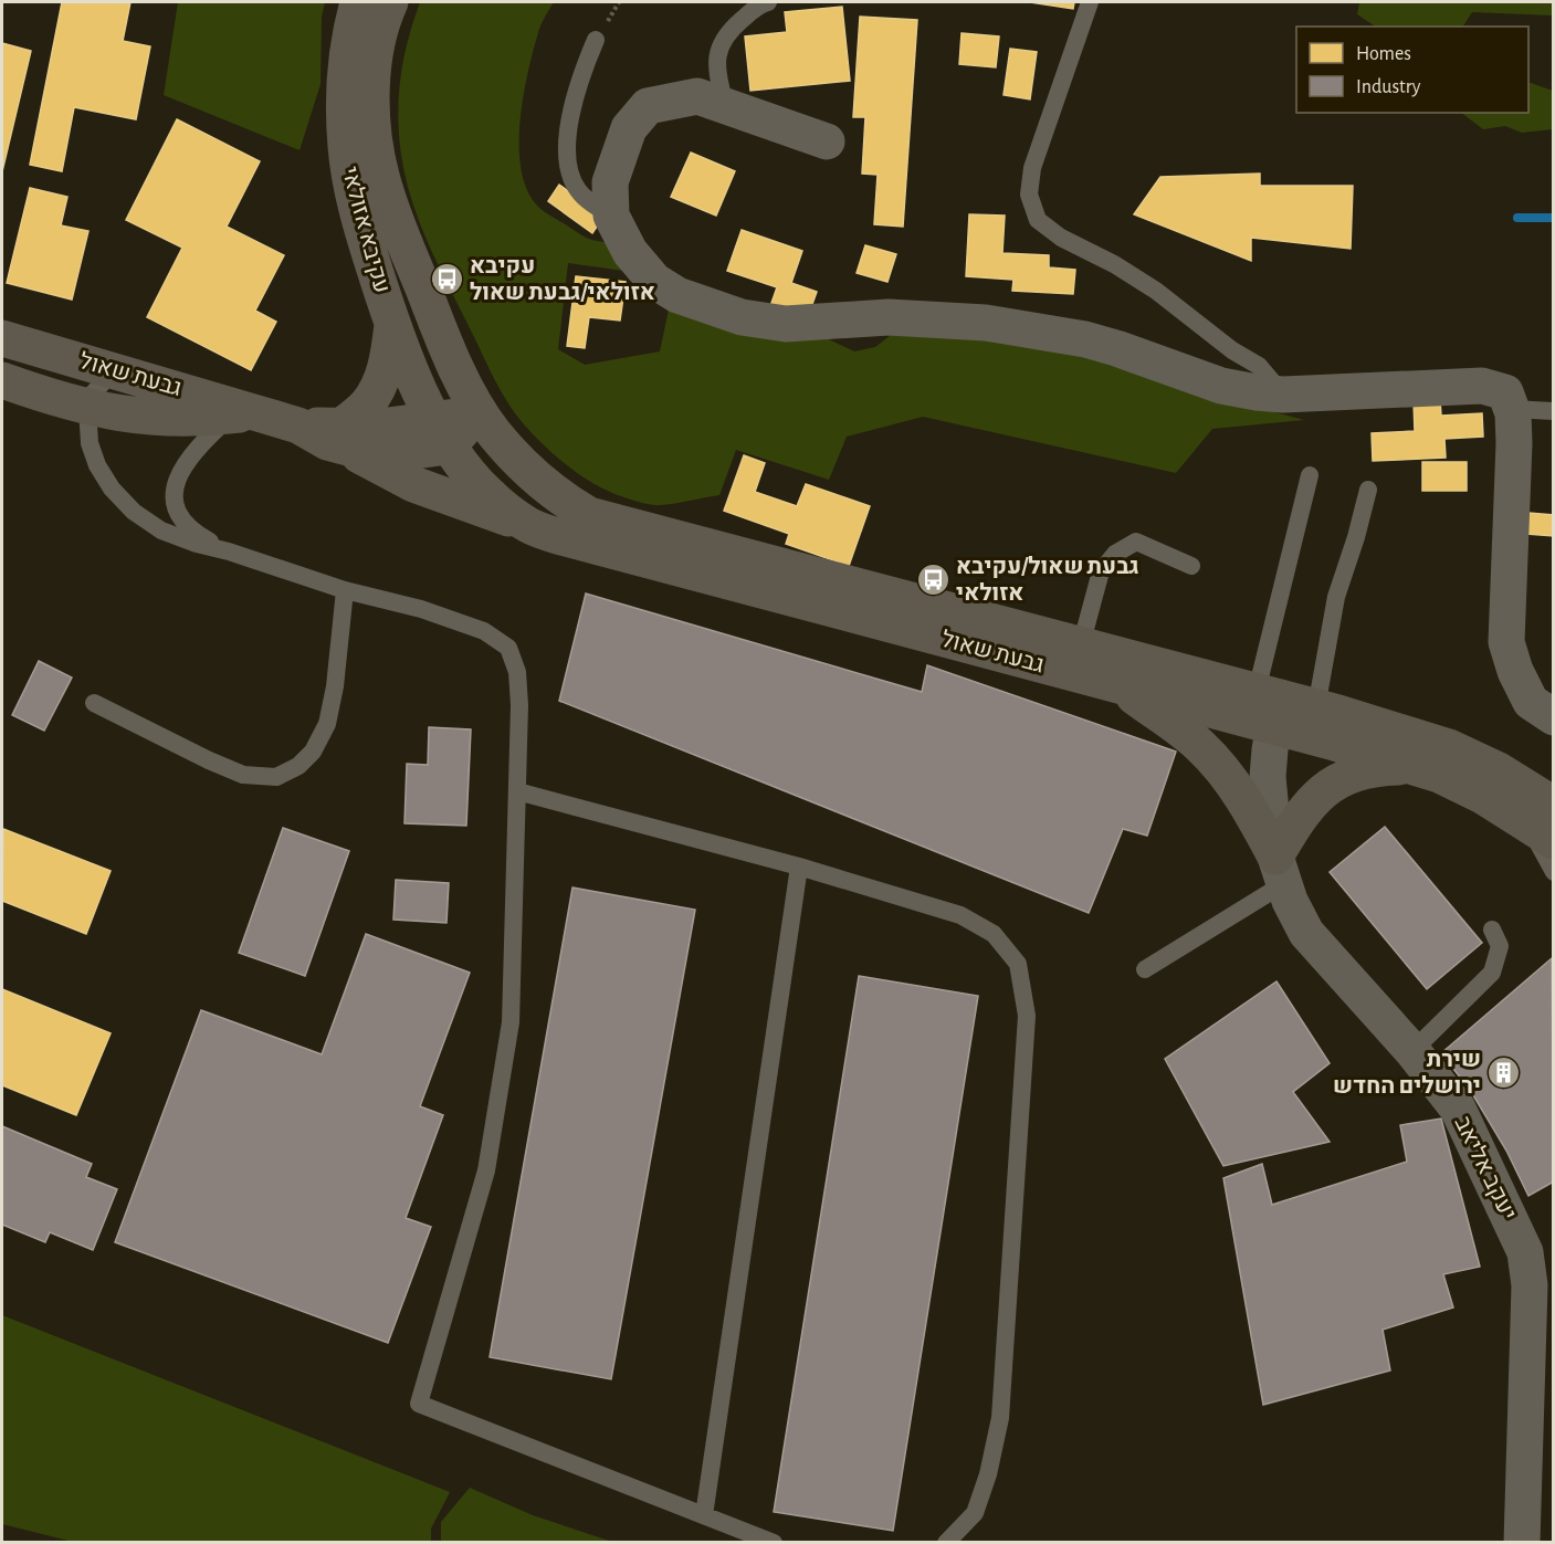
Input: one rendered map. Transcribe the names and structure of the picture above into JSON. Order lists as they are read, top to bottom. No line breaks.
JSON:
{"streets":{"street":["עקיבא אזולאי","גבעת שאול","יעקב אליאב"]},"crossings":[["עקיבא אזולאי","גבעת שאול"],["גבעת שאול","יעקב אליאב"]],"places":{"bus stop":["עקיבא אזולאי/גבעת שאול","גבעת שאול/עקיבא אזולאי"],"building":["שירת ירושלים החדש"]},"legend":["Homes","Industry"]}
